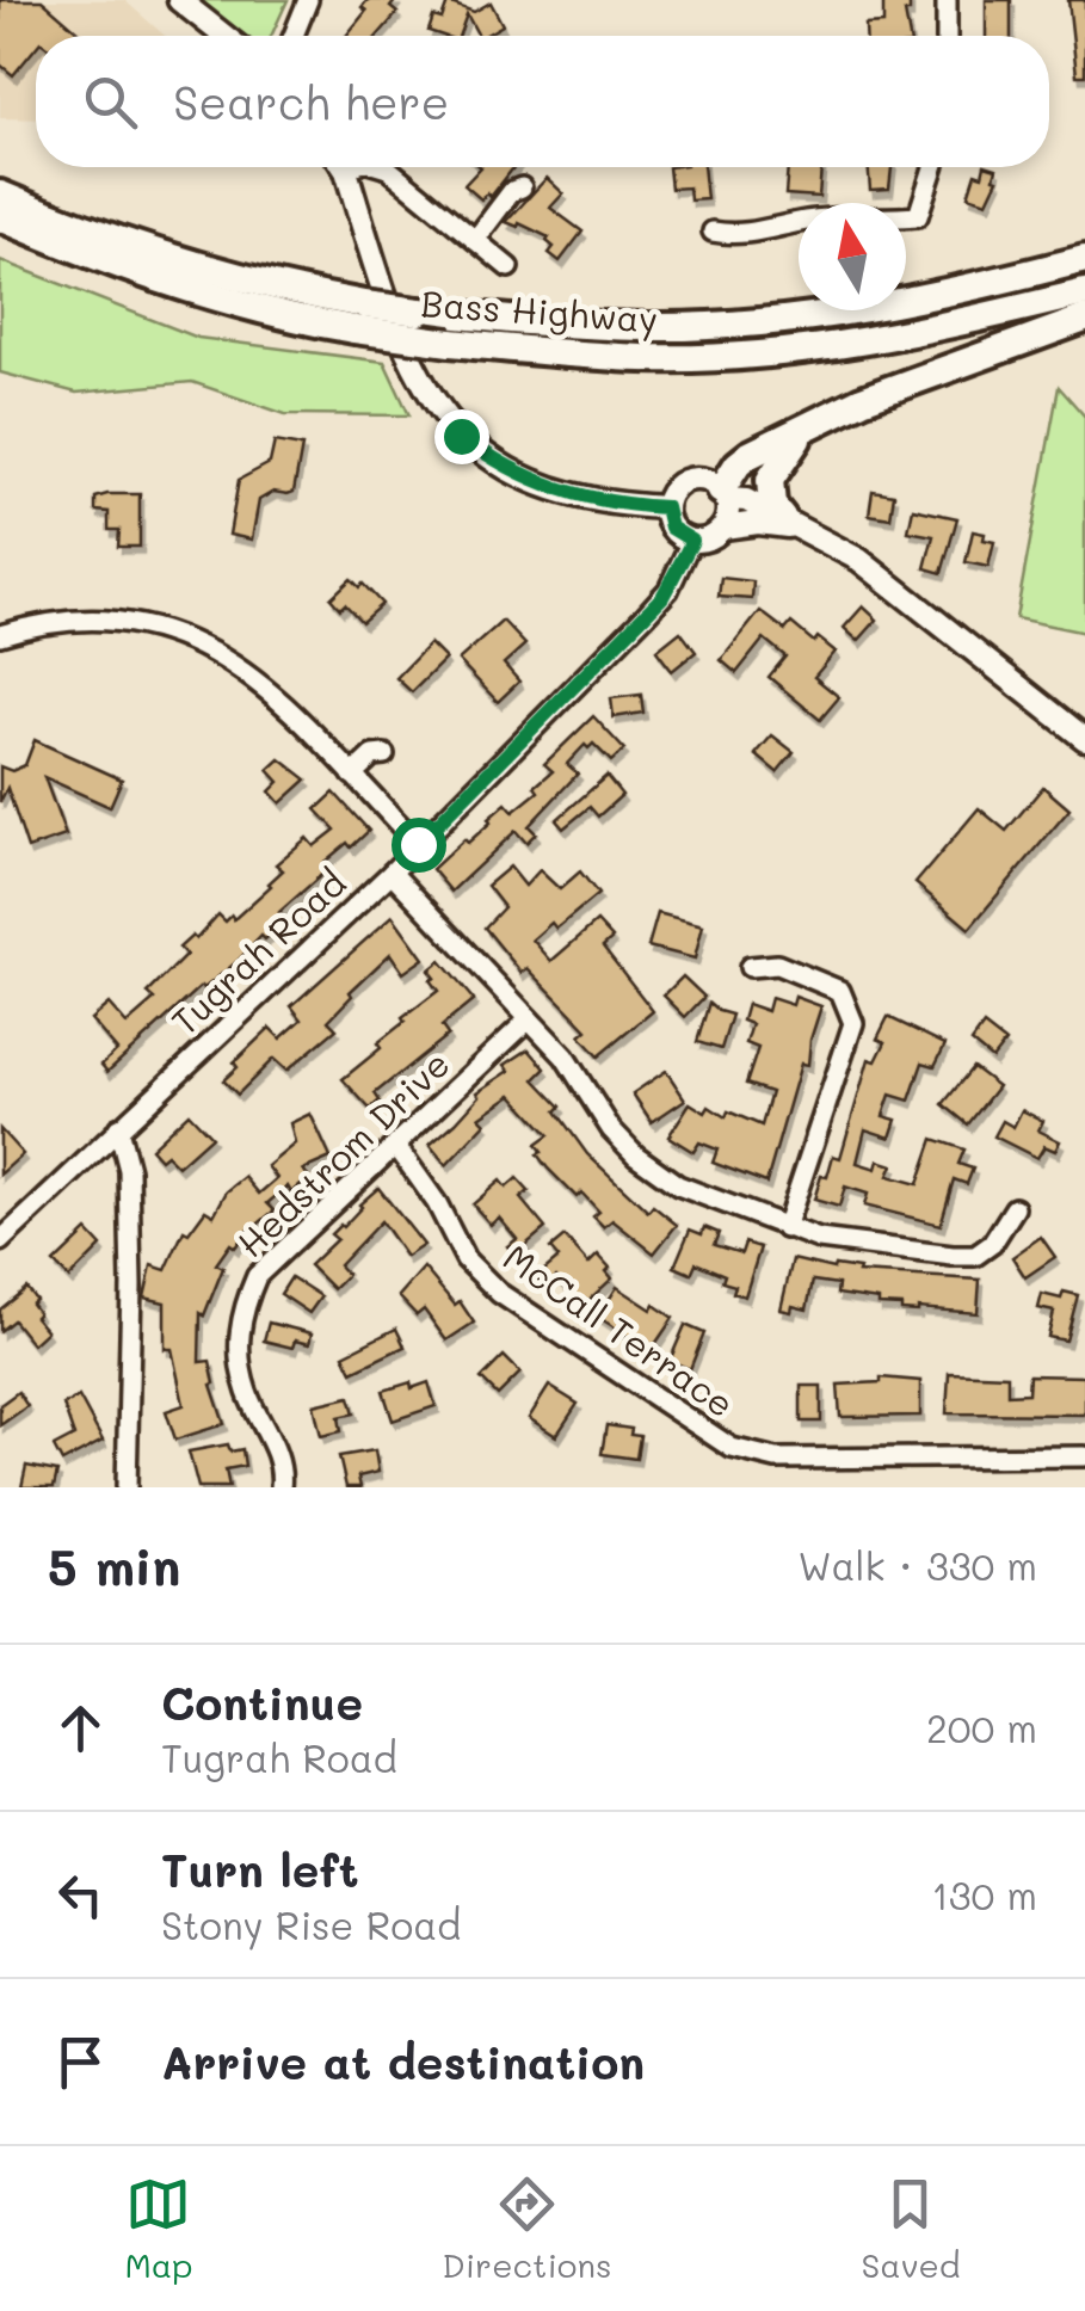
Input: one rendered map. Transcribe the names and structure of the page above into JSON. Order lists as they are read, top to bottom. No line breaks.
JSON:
{"streets":{"highway":["Bass Highway"],"street":["Tugrah Road","Hedstrom Drive","McCall Terrace"]},"crossings":[["Hedstrom Drive","McCall Terrace"]],"north":"top","page":{"search":"Search here","heading":["5 min","Walk · 330 m"],"list":[["Continue","Tugrah Road","200 m"],["Turn left","Stony Rise Road","130 m"],"Arrive at destination"],"nav":["Map","Directions","Saved"]}}
